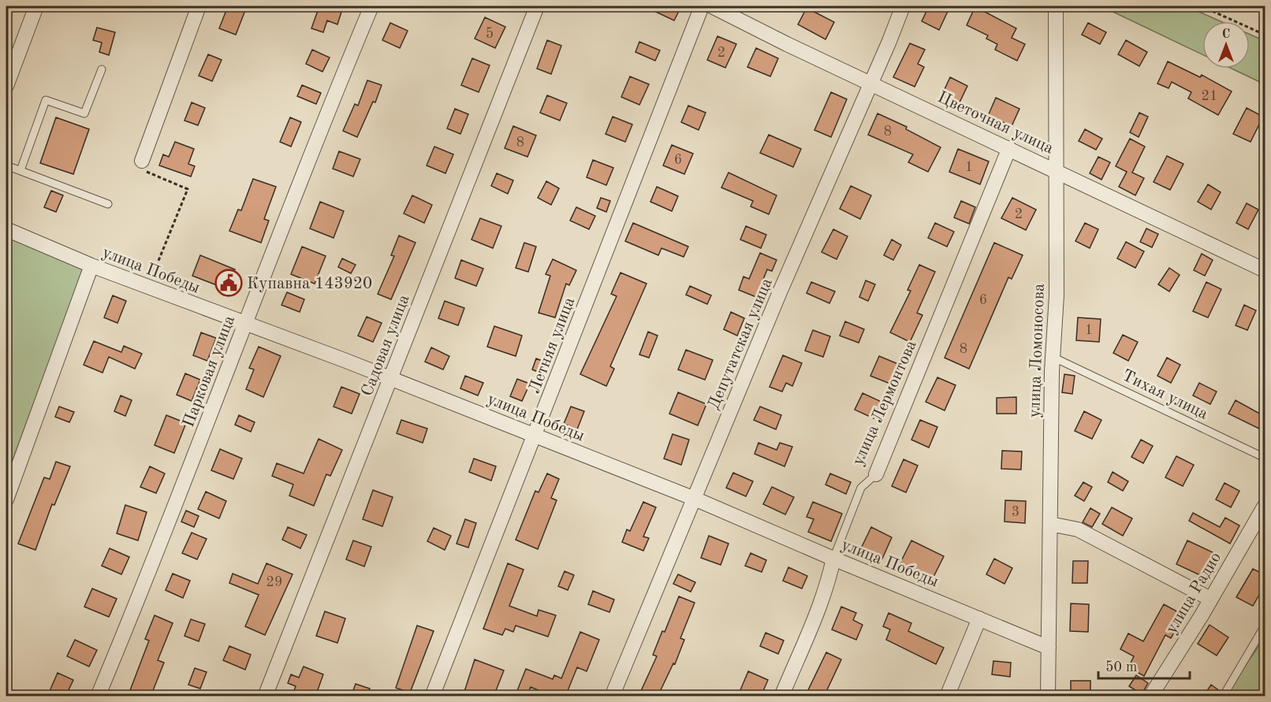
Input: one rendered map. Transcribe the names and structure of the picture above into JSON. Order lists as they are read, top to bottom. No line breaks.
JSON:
{"streets":{"street":["Цветочная улица","улица Победы","Депутатская улица","Садовая улица","Летняя улица","улица Ломоносова","Парковая улица","улица Лермонтова","улица Радио"],"lane":["Тихая улица"]},"crossings":[["Цветочная улица","Депутатская улица"],["Цветочная улица","улица Ломоносова"],["Цветочная улица","улица Лермонтова"],["улица Победы","Депутатская улица"],["улица Победы","Садовая улица"],["улица Победы","Летняя улица"],["улица Победы","улица Ломоносова"],["улица Победы","Парковая улица"],["улица Победы","улица Лермонтова"],["улица Ломоносова","Тихая улица"]],"places":{"public building":["Купавна 143920"]},"house_numbers":["5","2","21","8","8","6","1","2","6","1","8","3","29"],"scale_bar":"50 m","north":"top"}
